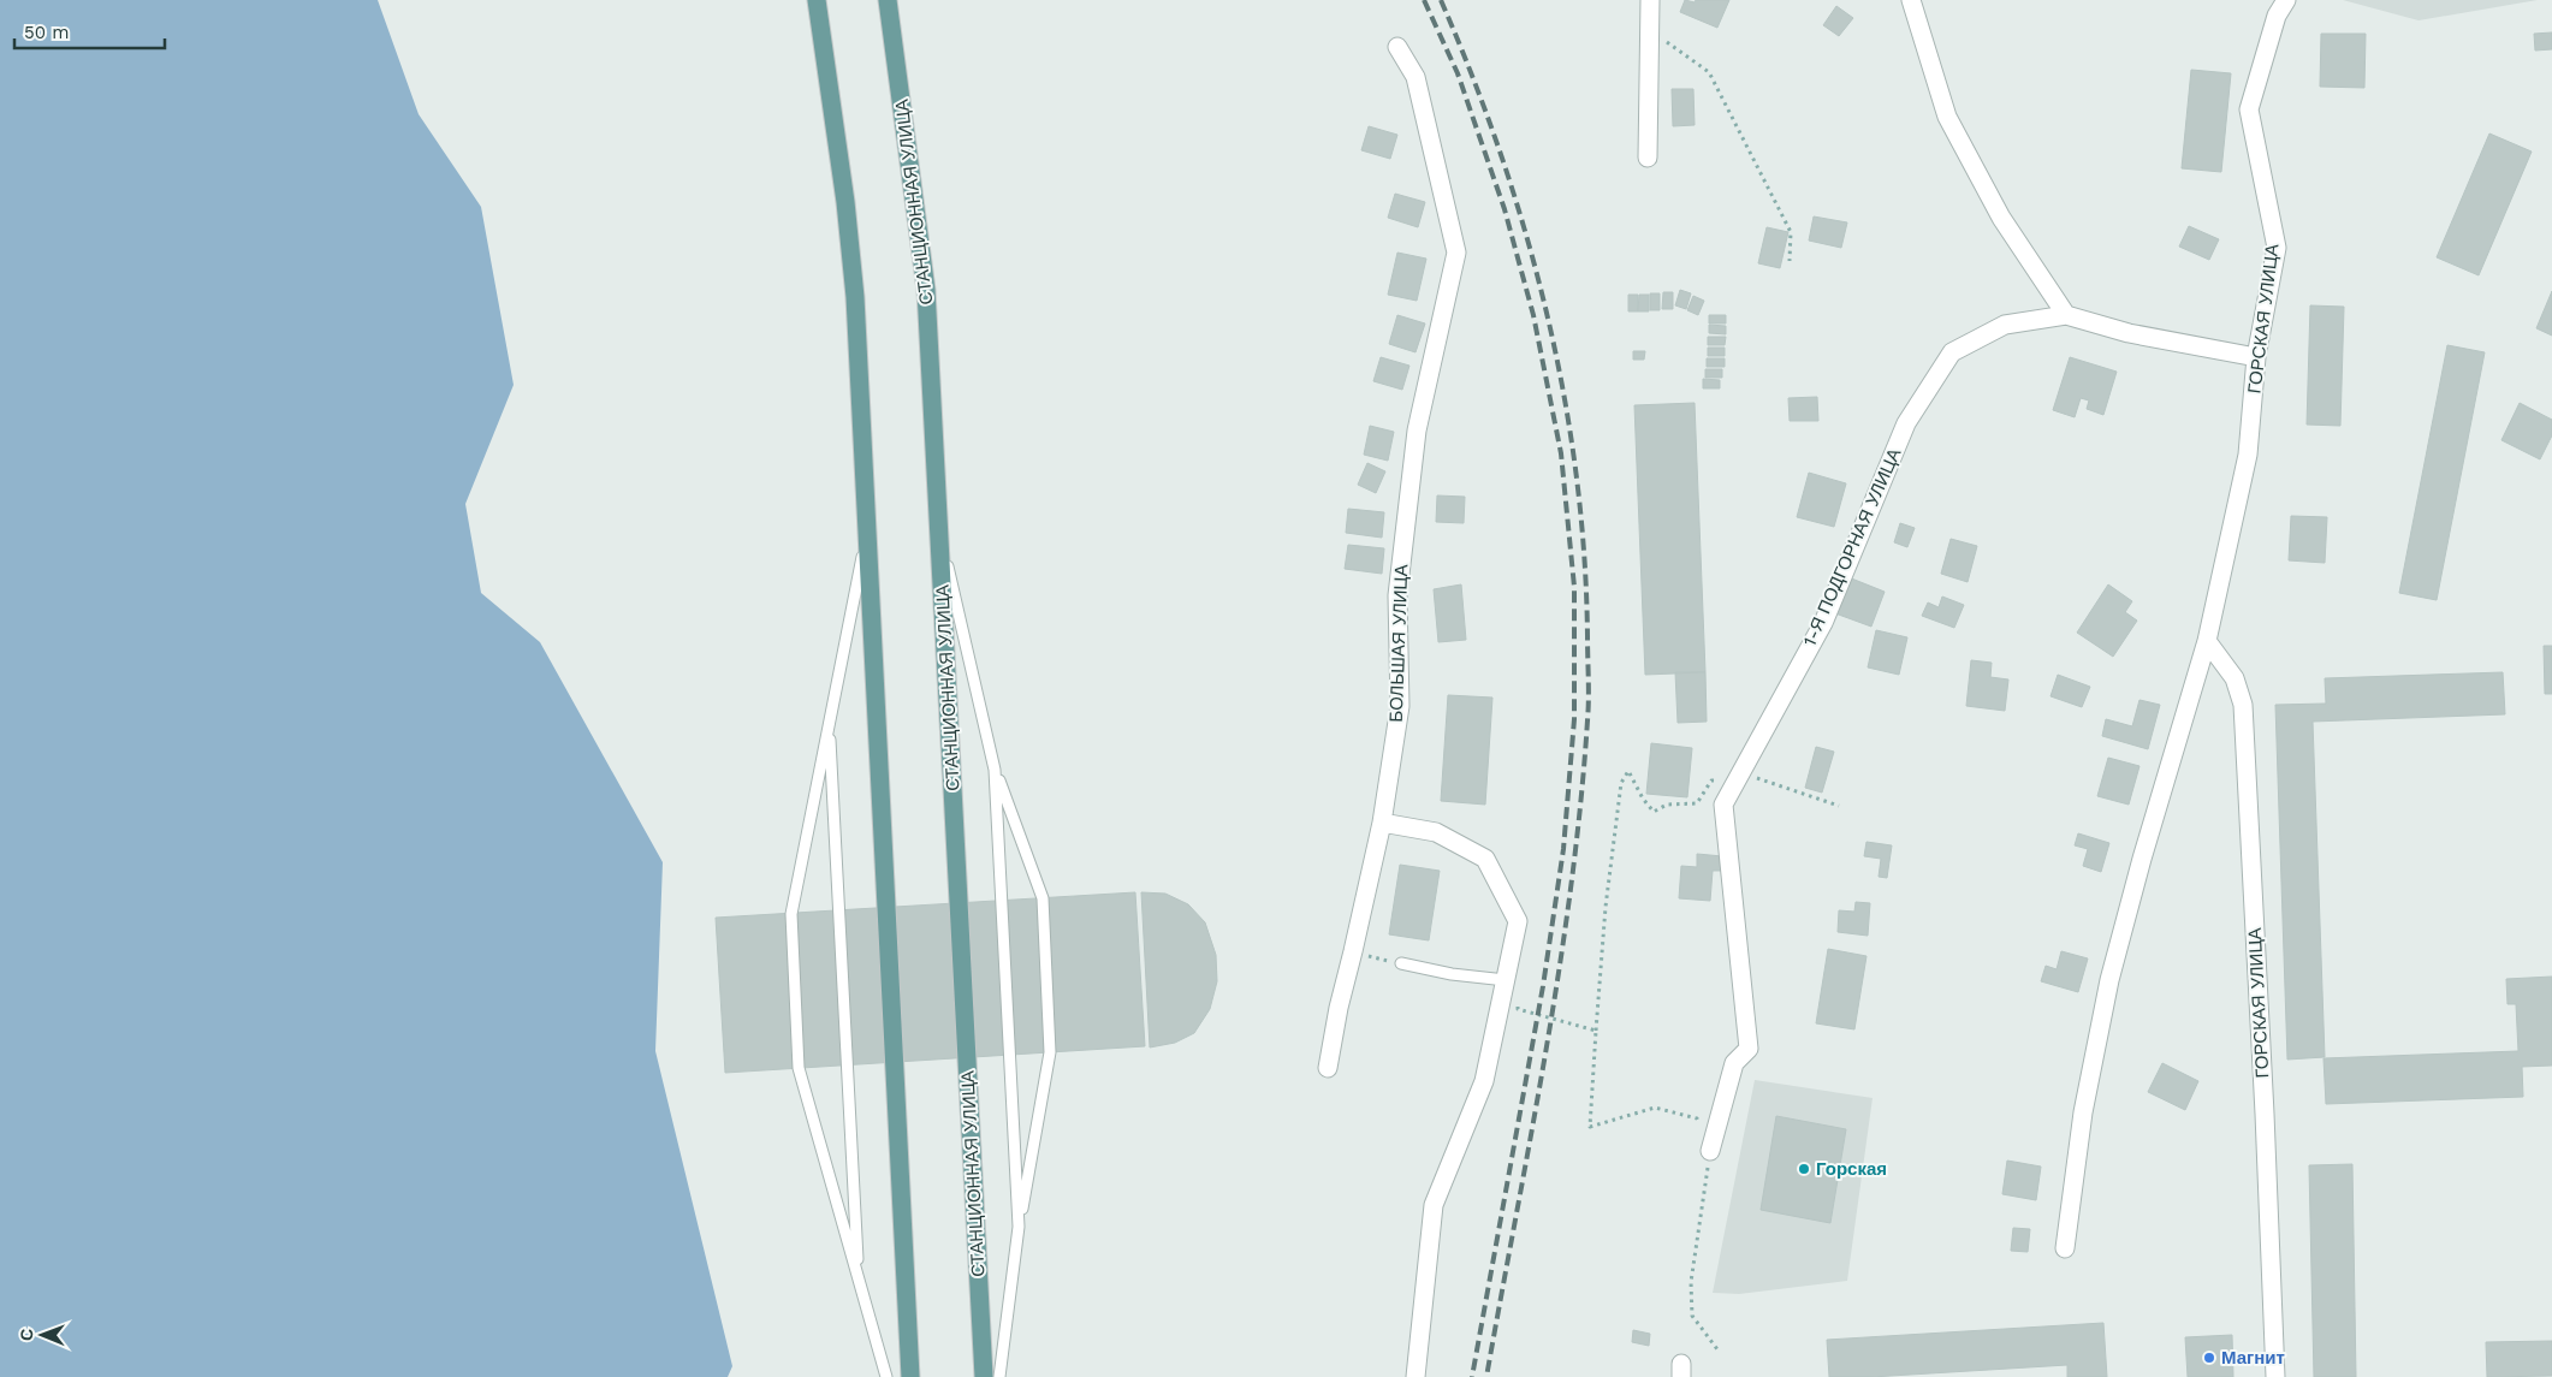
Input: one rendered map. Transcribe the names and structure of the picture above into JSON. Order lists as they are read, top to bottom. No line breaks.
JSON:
{"streets":{"main road":["СТАНЦИОННАЯ УЛИЦА"],"street":["ГОРСКАЯ УЛИЦА","1-Я ПОДГОРНАЯ УЛИЦА","БОЛЬШАЯ УЛИЦА"]},"crossings":[["ГОРСКАЯ УЛИЦА","1-Я ПОДГОРНАЯ УЛИЦА"]],"places":["Горская","Магнит"],"scale_bar":"50 m","north":"left"}
